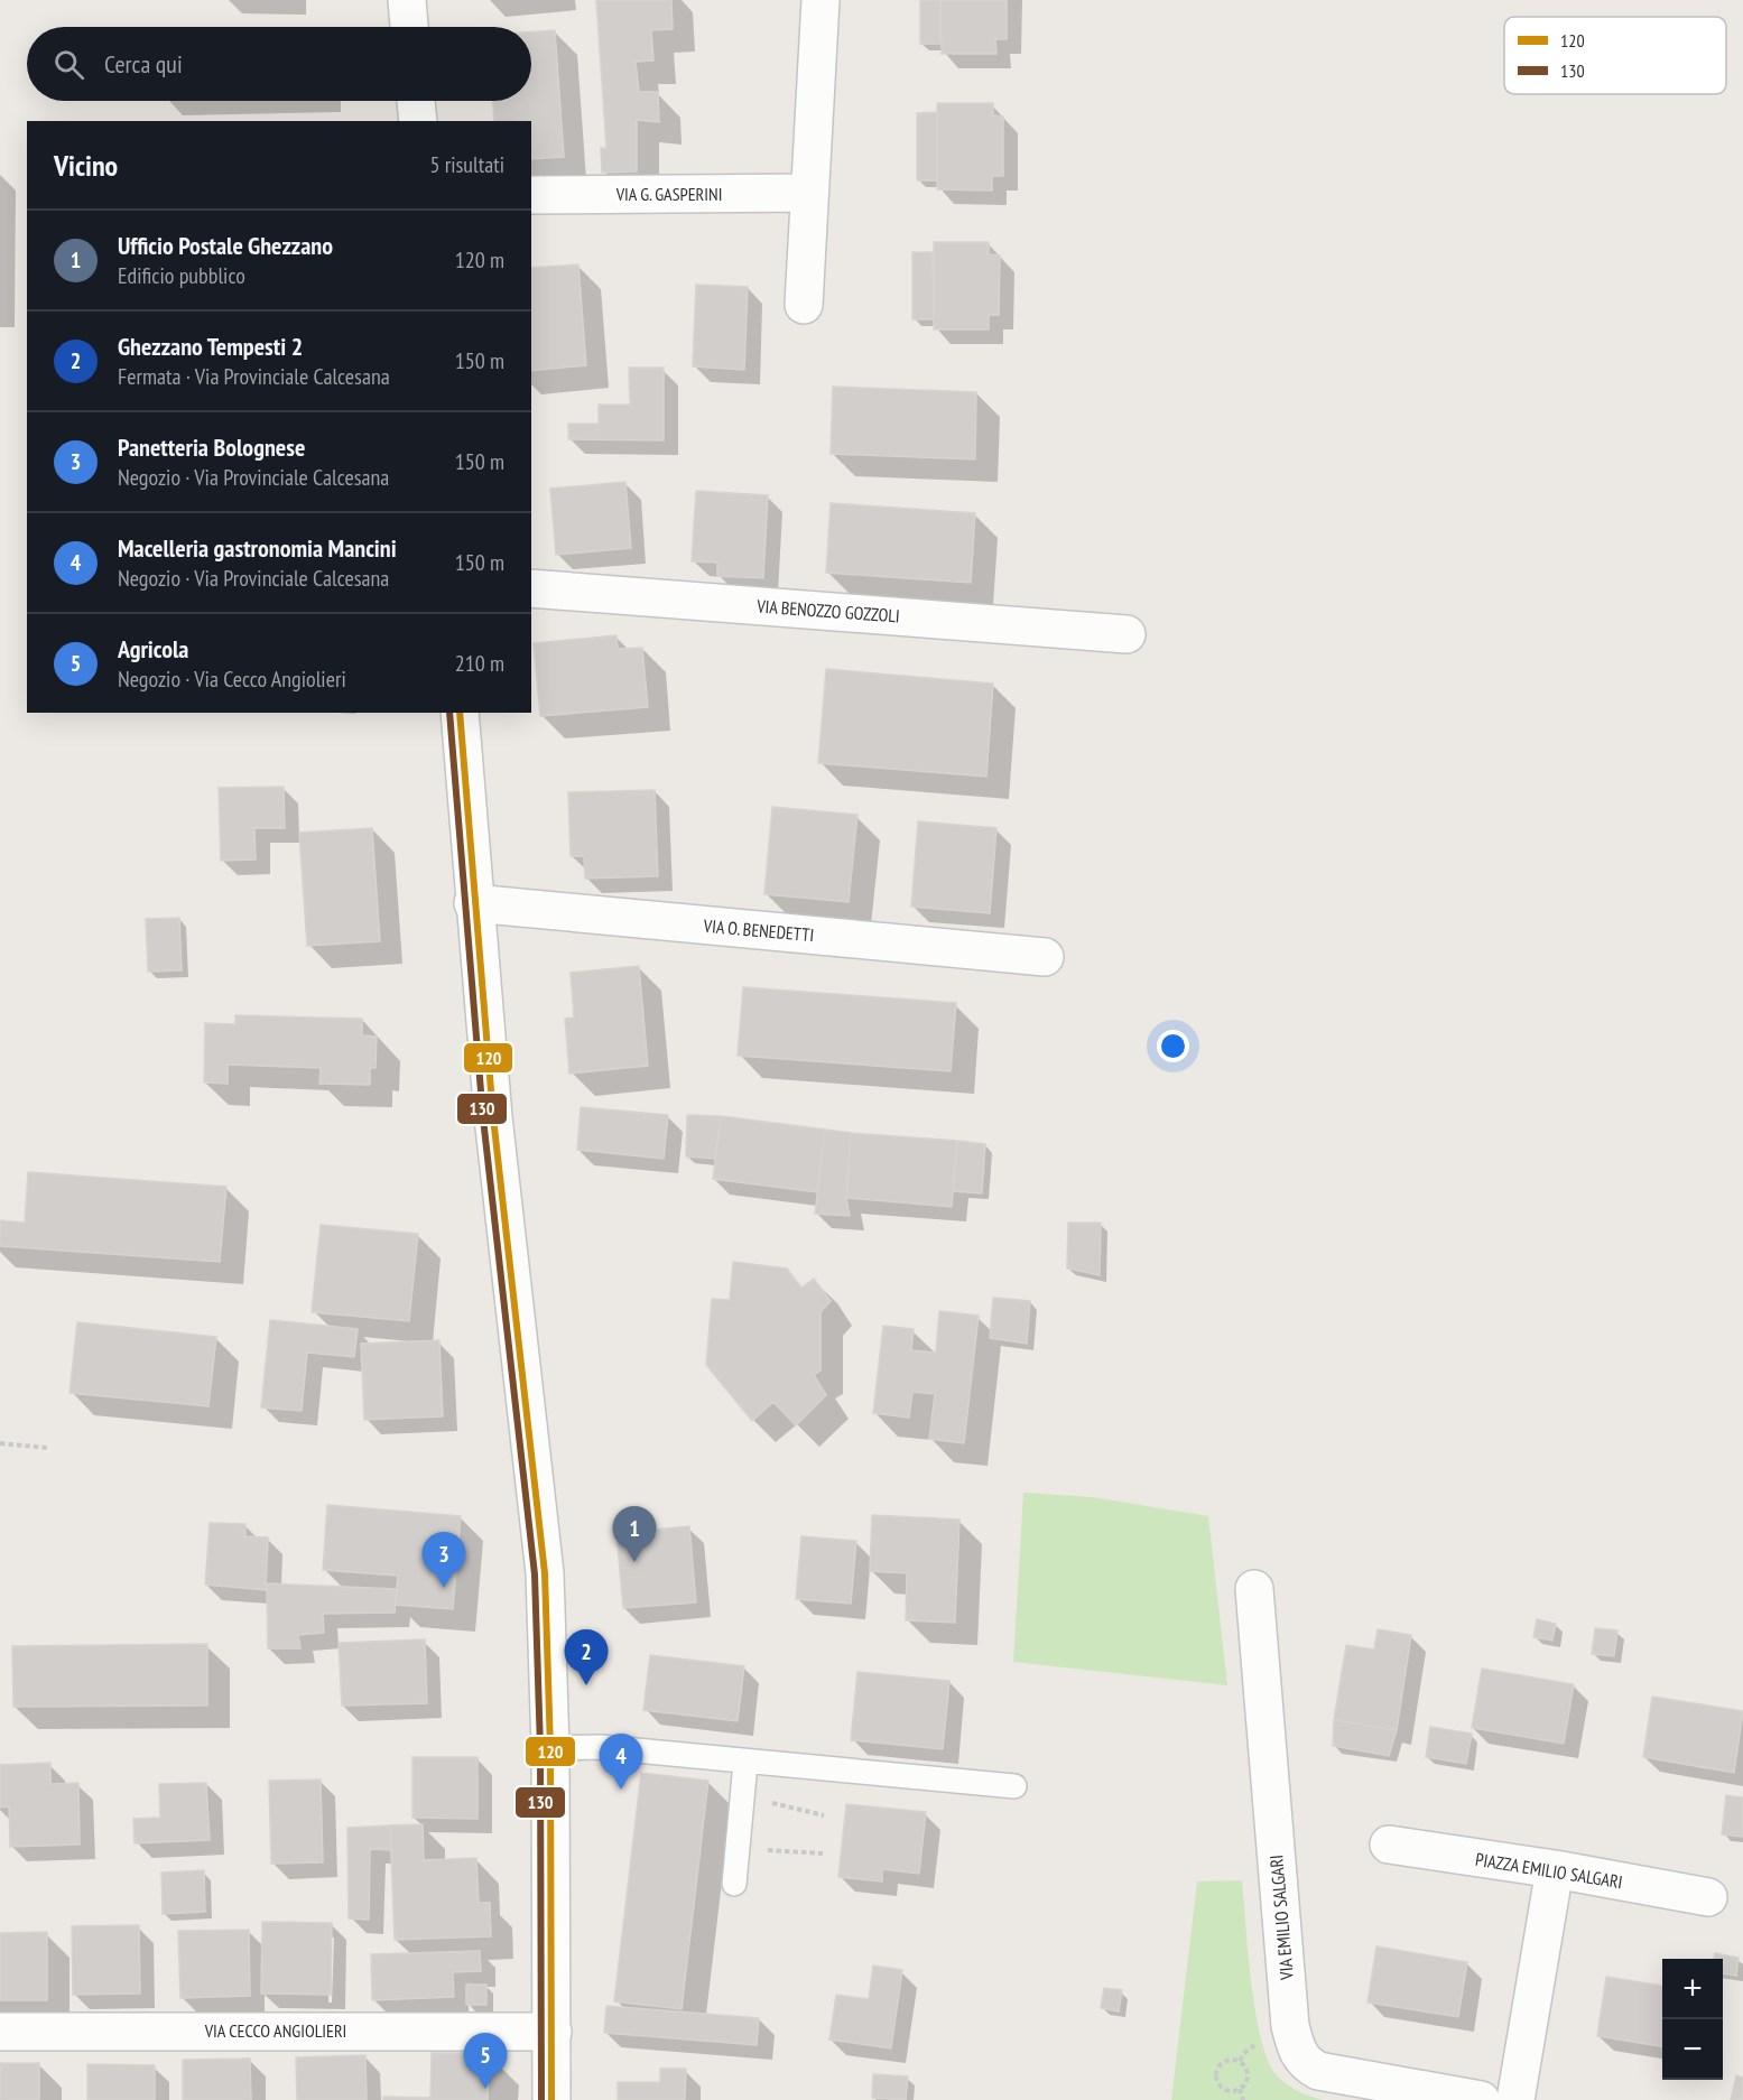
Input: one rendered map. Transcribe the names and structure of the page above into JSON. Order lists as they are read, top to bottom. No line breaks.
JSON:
{"streets":{"street":["VIA G. GASPERINI","VIA BENOZZO GOZZOLI","VIA O. BENEDETTI","PIAZZA EMILIO SALGARI","VIA EMILIO SALGARI","VIA CECCO ANGIOLIERI"]},"lines":["transit line 120","transit line 130"],"legend":["120","130"],"page":{"search":"Cerca qui","heading":["Vicino","5 risultati"],"list":[{"mark":"1","name":"Ufficio Postale Ghezzano","note":"Edificio pubblico","value":"120 m"},{"mark":"2","name":"Ghezzano Tempesti 2","note":"Fermata · Via Provinciale Calcesana","value":"150 m"},{"mark":"3","name":"Panetteria Bolognese","note":"Negozio · Via Provinciale Calcesana","value":"150 m"},{"mark":"4","name":"Macelleria gastronomia Mancini","note":"Negozio · Via Provinciale Calcesana","value":"150 m"},{"mark":"5","name":"Agricola","note":"Negozio · Via Cecco Angiolieri","value":"210 m"}],"pins":["1","3","2","4","5"],"map_buttons":["+","−"]}}
